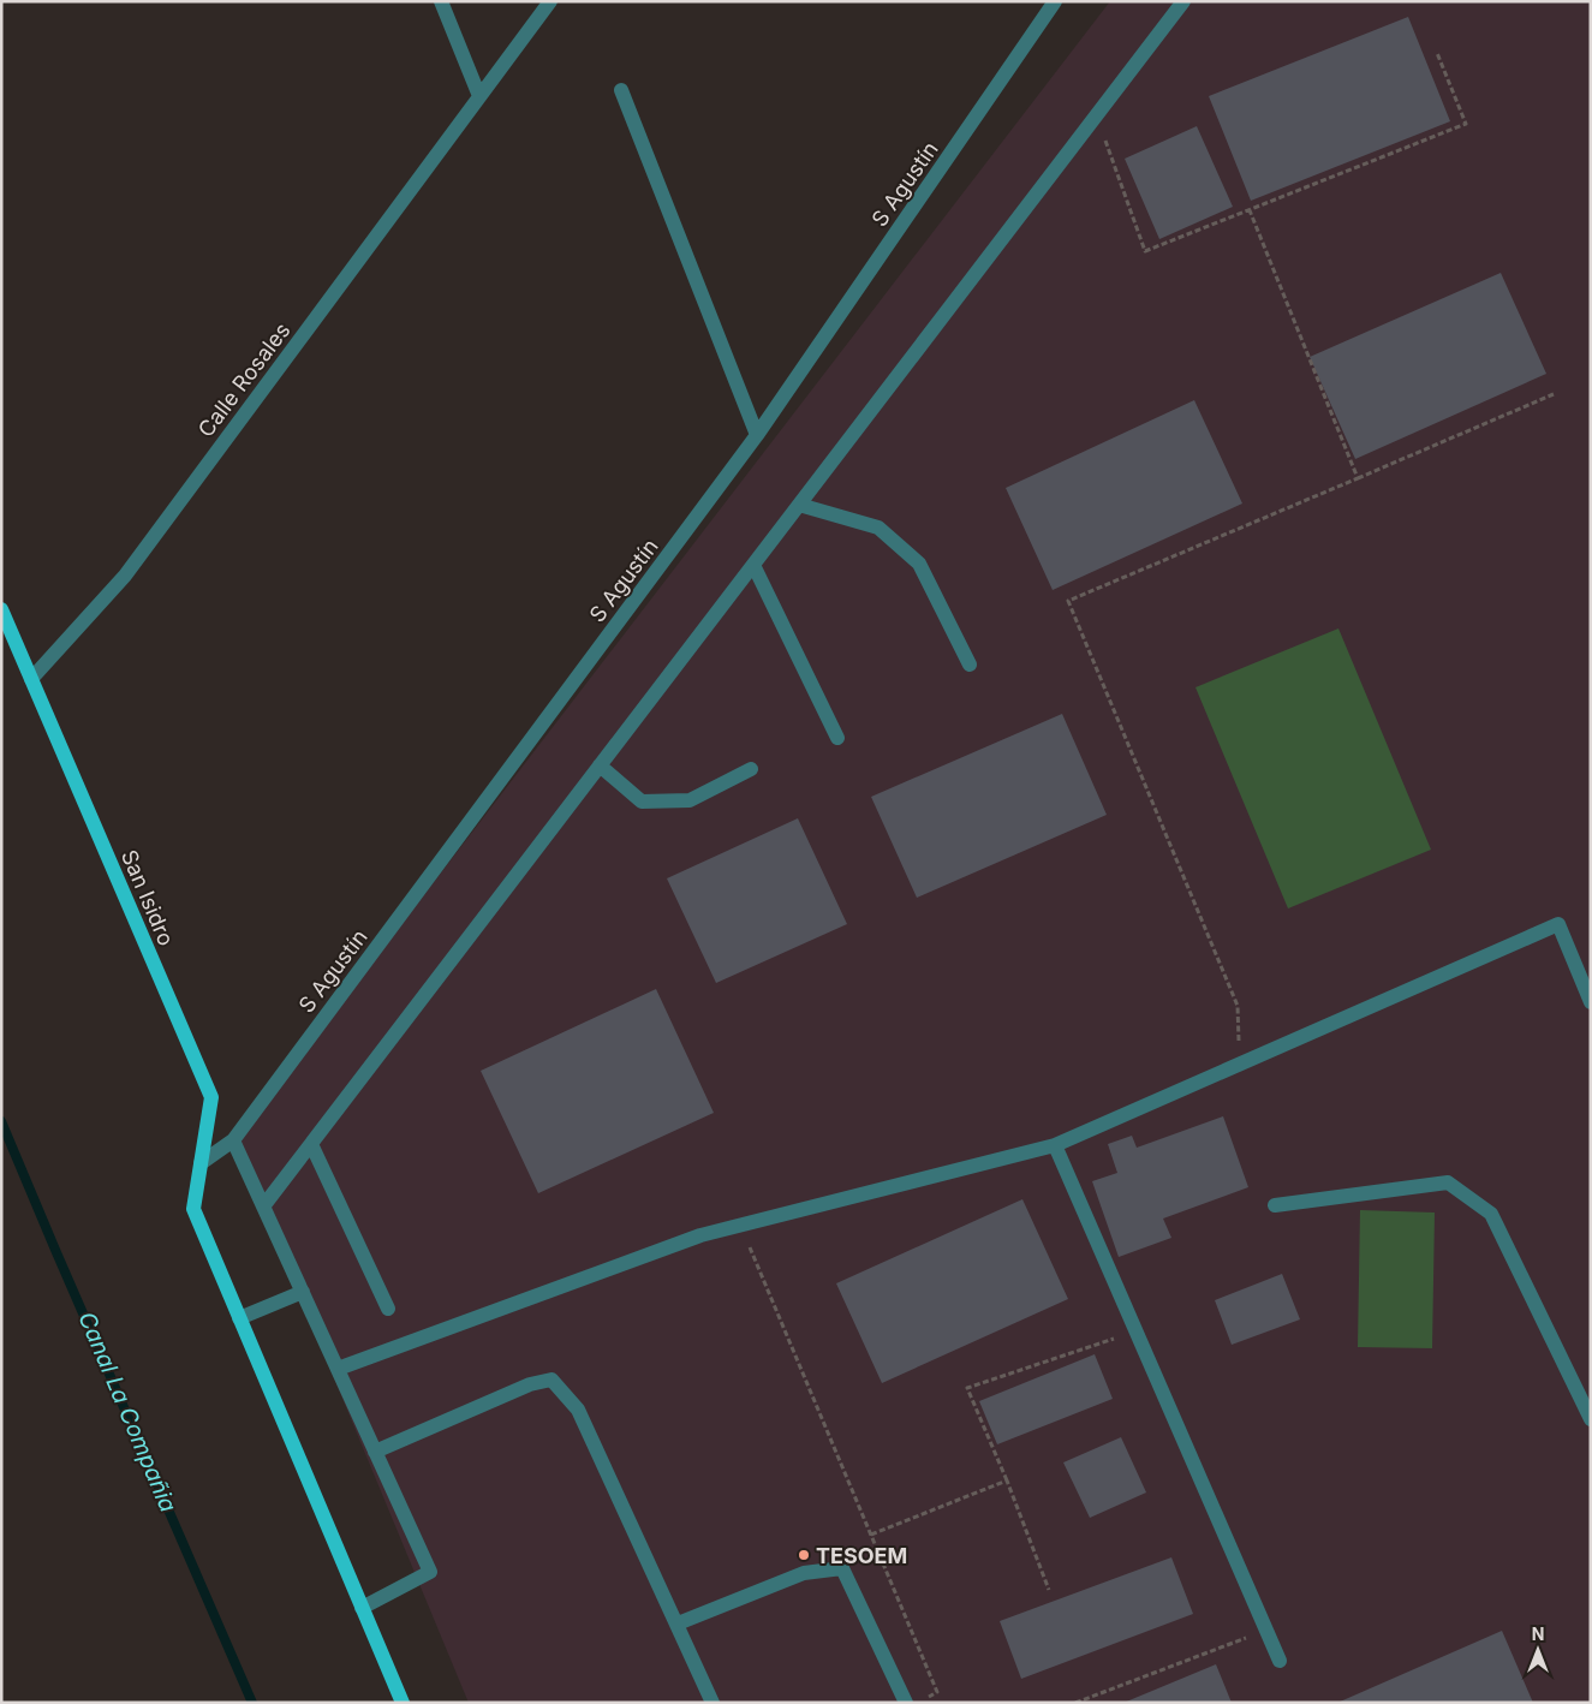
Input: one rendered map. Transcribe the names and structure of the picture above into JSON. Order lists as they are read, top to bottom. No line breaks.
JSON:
{"streets":{"main road":["San Isidro"],"street":["S Agustín","Calle Rosales"]},"crossings":[["S Agustín","San Isidro"],["Calle Rosales","San Isidro"]],"water":["Canal La Compañia"],"places":["TESOEM"],"north":"top"}
